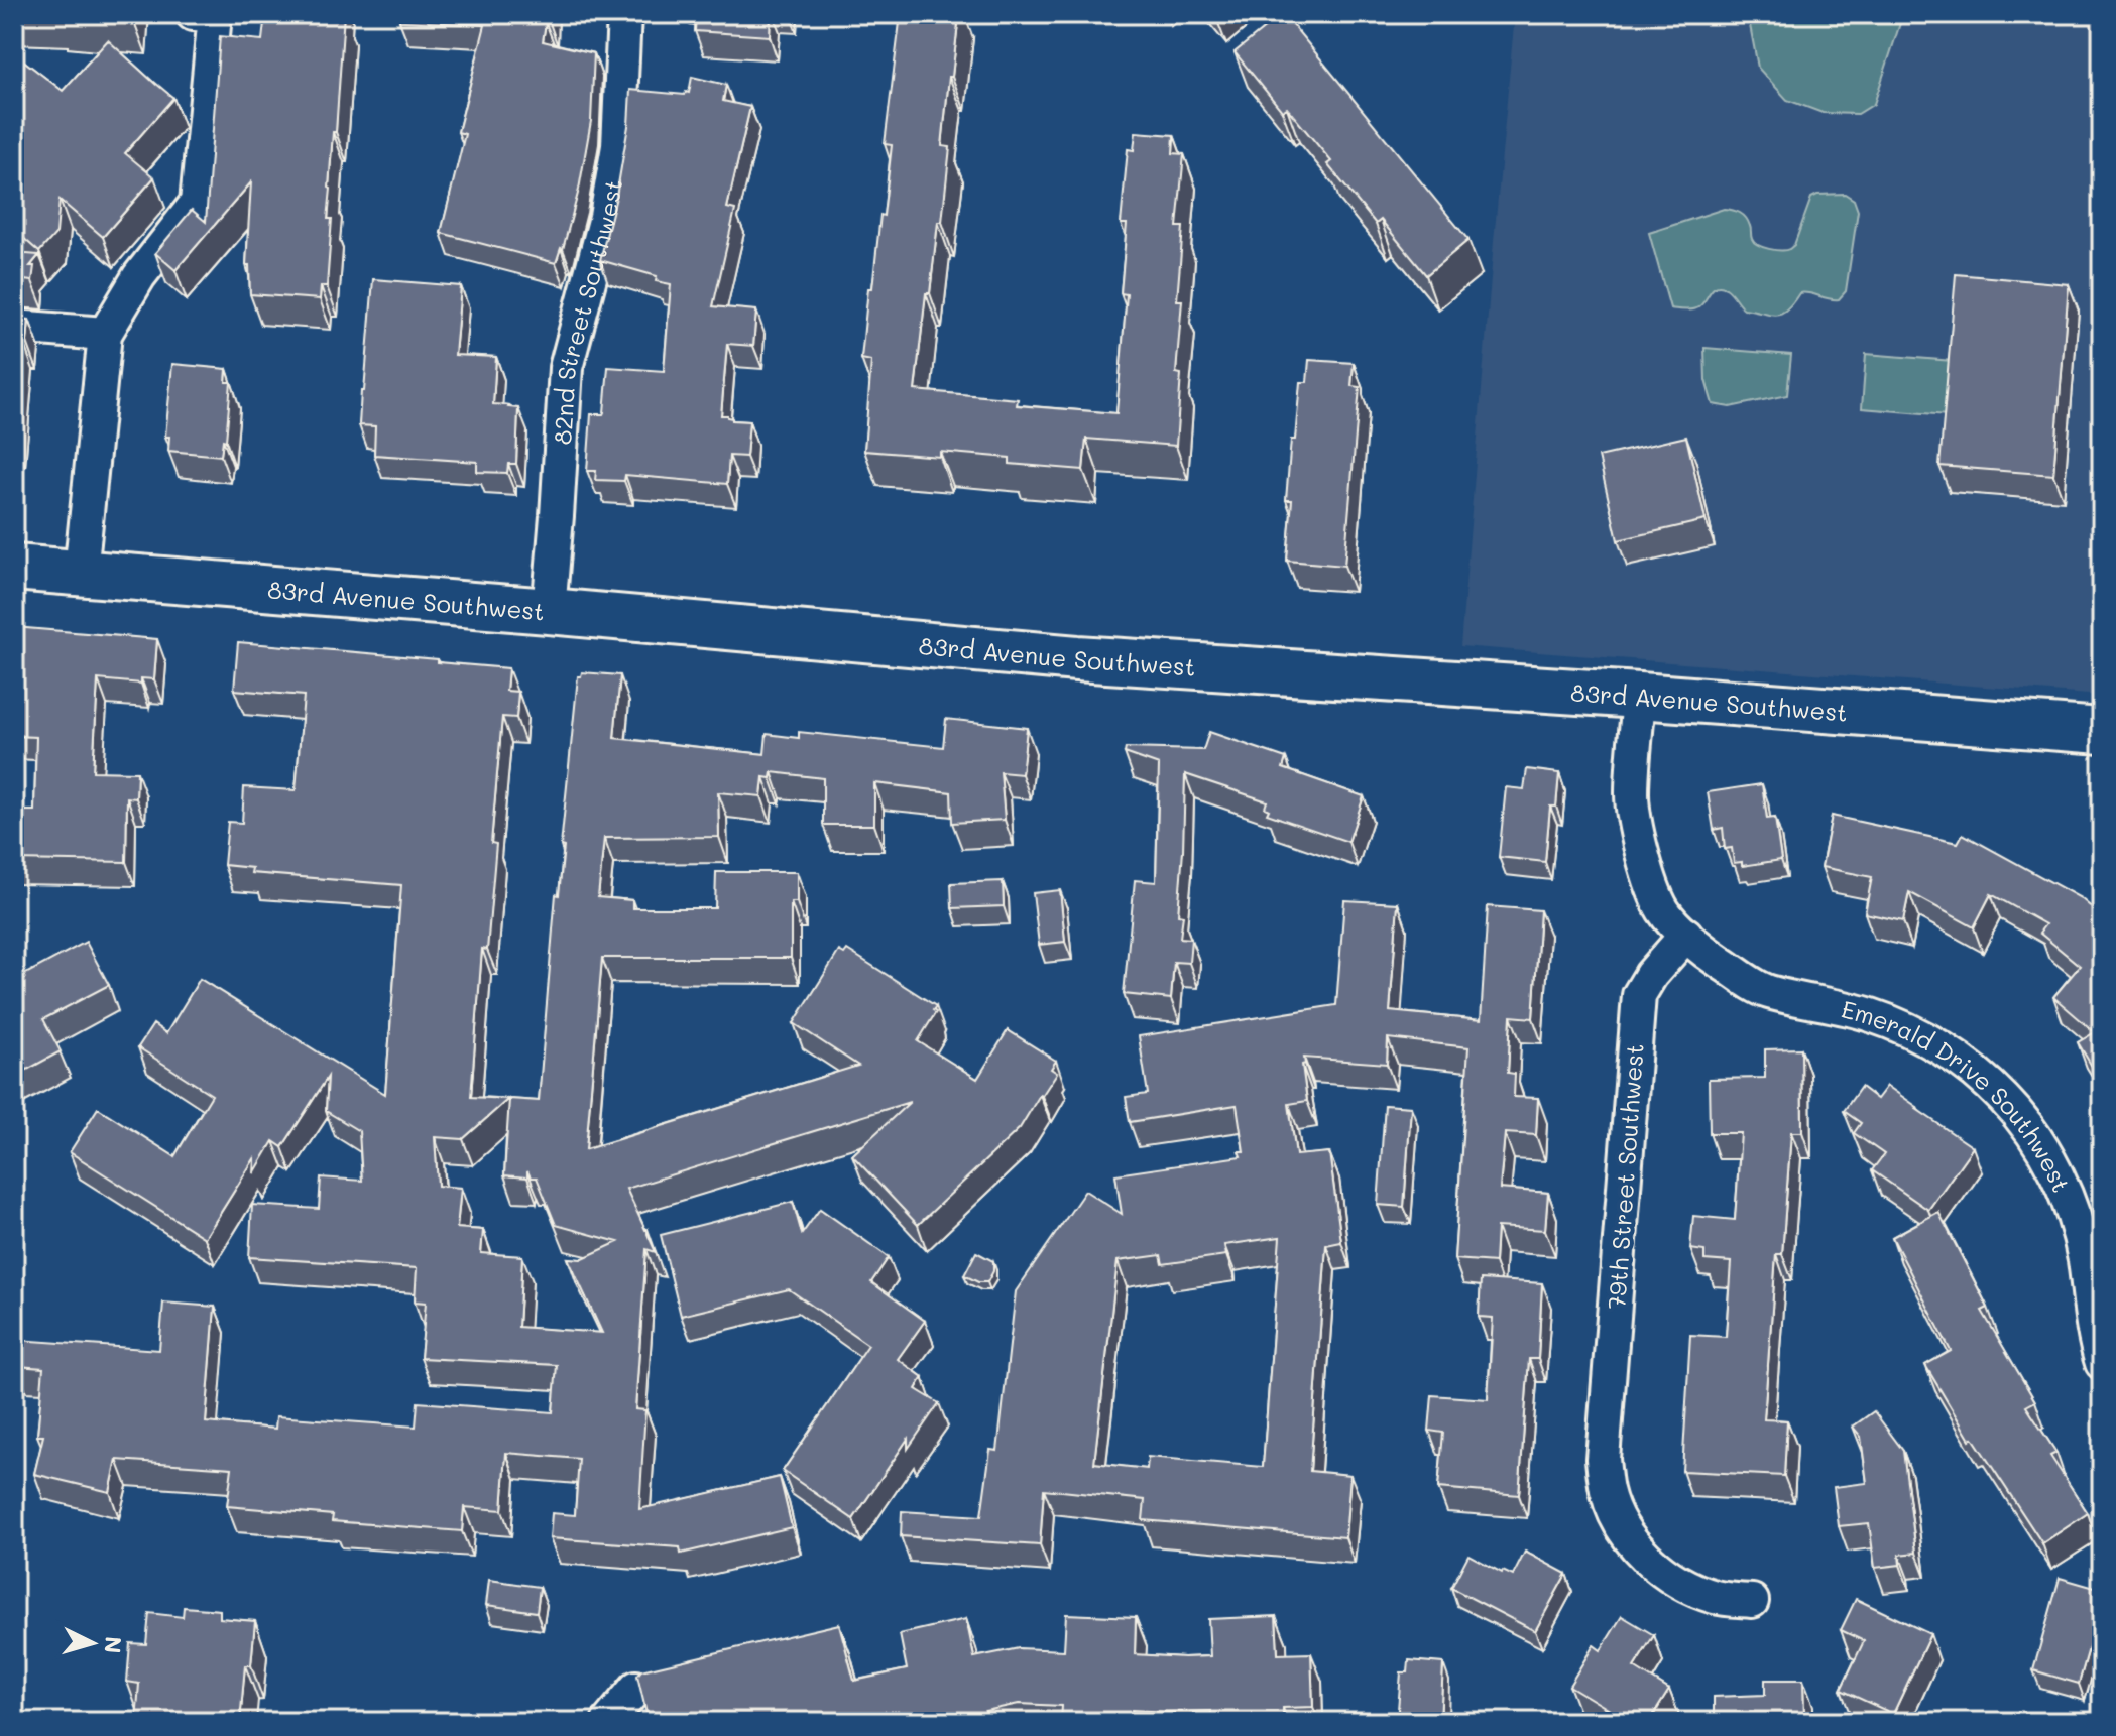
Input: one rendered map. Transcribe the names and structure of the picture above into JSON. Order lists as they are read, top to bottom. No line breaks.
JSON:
{"streets":{"street":["82nd Street Southwest","83rd Avenue Southwest","Emerald Drive Southwest","79th Street Southwest"]},"crossings":[["82nd Street Southwest","83rd Avenue Southwest"],["Emerald Drive Southwest","79th Street Southwest"]],"north":"right"}
